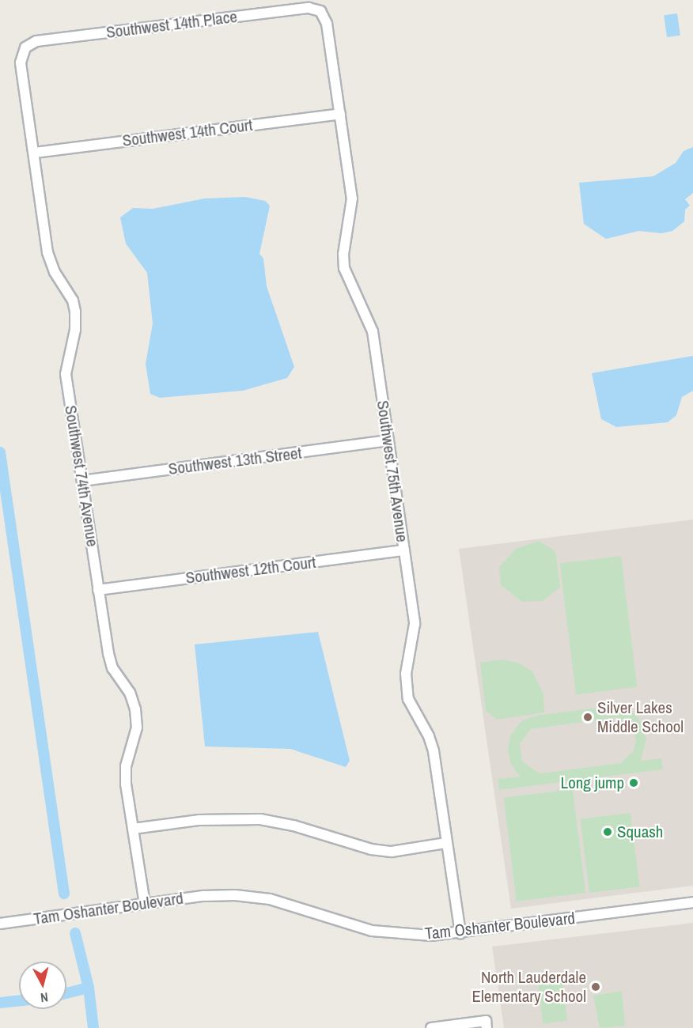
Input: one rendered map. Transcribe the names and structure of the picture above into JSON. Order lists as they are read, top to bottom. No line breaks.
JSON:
{"streets":{"street":["Southwest 14th Place","Southwest 14th Court","Southwest 13th Street","Southwest 75th Avenue","Southwest 74th Avenue","Southwest 12th Court","Tam Oshanter Boulevard"]},"crossings":[["Southwest 14th Place","Southwest 75th Avenue"],["Southwest 14th Place","Southwest 74th Avenue"],["Southwest 14th Court","Southwest 75th Avenue"],["Southwest 14th Court","Southwest 74th Avenue"],["Southwest 13th Street","Southwest 75th Avenue"],["Southwest 13th Street","Southwest 74th Avenue"],["Southwest 75th Avenue","Southwest 12th Court"],["Southwest 75th Avenue","Tam Oshanter Boulevard"],["Southwest 74th Avenue","Southwest 12th Court"],["Southwest 74th Avenue","Tam Oshanter Boulevard"]],"places":["Silver Lakes Middle School","Long jump","Squash","North Lauderdale Elementary School"],"north":"bottom"}
